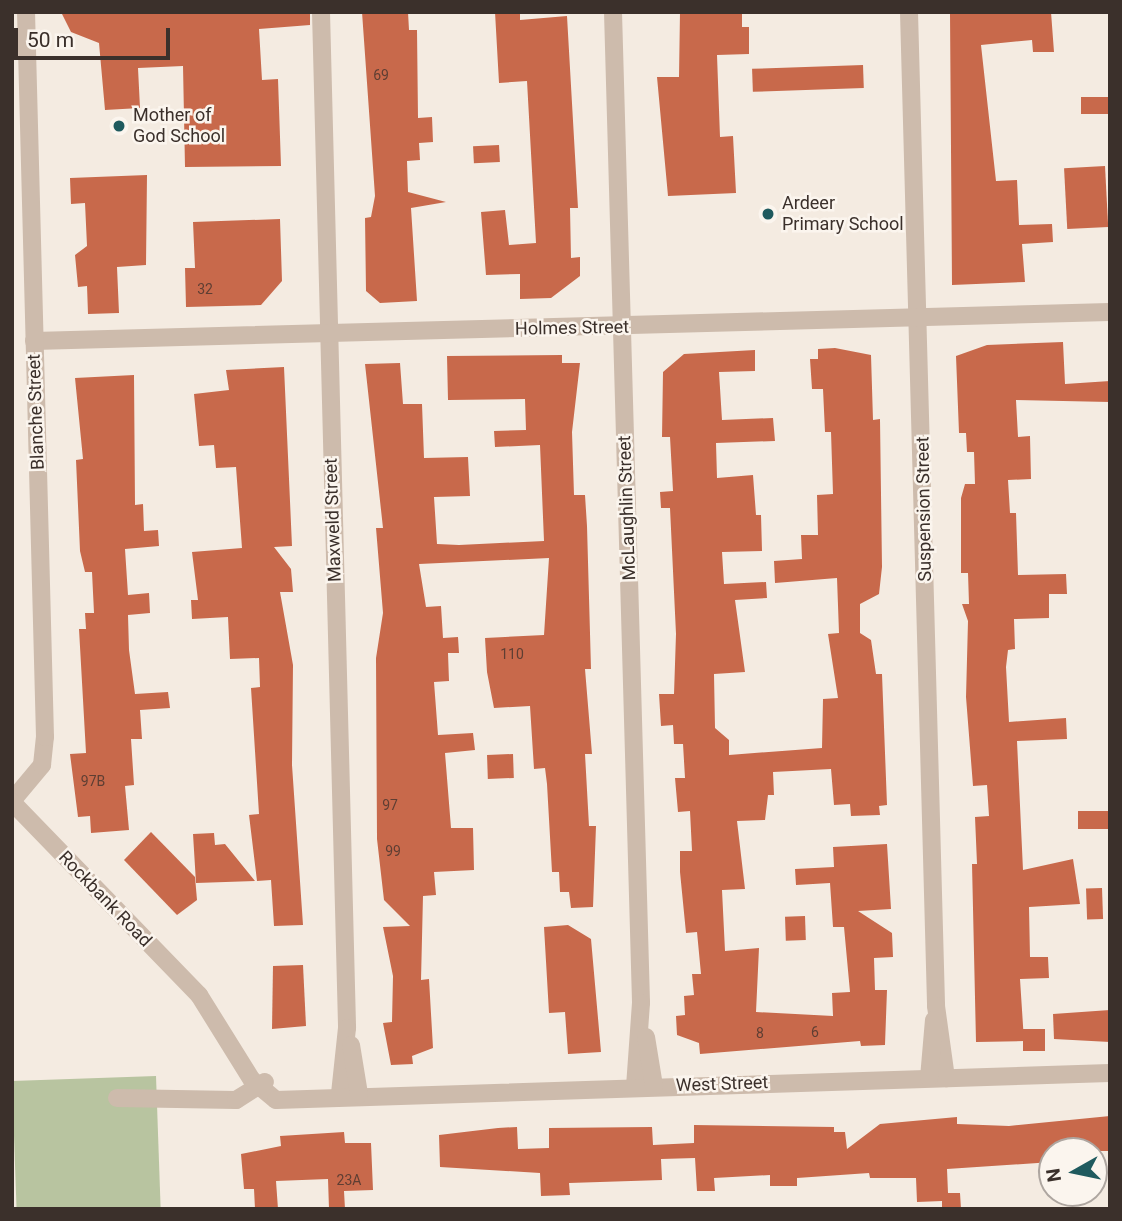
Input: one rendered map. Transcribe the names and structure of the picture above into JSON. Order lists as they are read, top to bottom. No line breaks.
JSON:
{"streets":{"street":["Holmes Street","Blanche Street","McLaughlin Street","Suspension Street","Maxweld Street","Rockbank Road","West Street"]},"crossings":[["Holmes Street","Blanche Street"],["Holmes Street","McLaughlin Street"],["Holmes Street","Suspension Street"],["Holmes Street","Maxweld Street"],["Blanche Street","Rockbank Road"],["McLaughlin Street","West Street"],["Suspension Street","West Street"],["Maxweld Street","West Street"],["Rockbank Road","West Street"]],"places":["Mother of God School","Ardeer Primary School"],"house_numbers":["69","32","110","97B","97","99","6","8","23A"],"scale_bar":"50 m","north":"left"}
